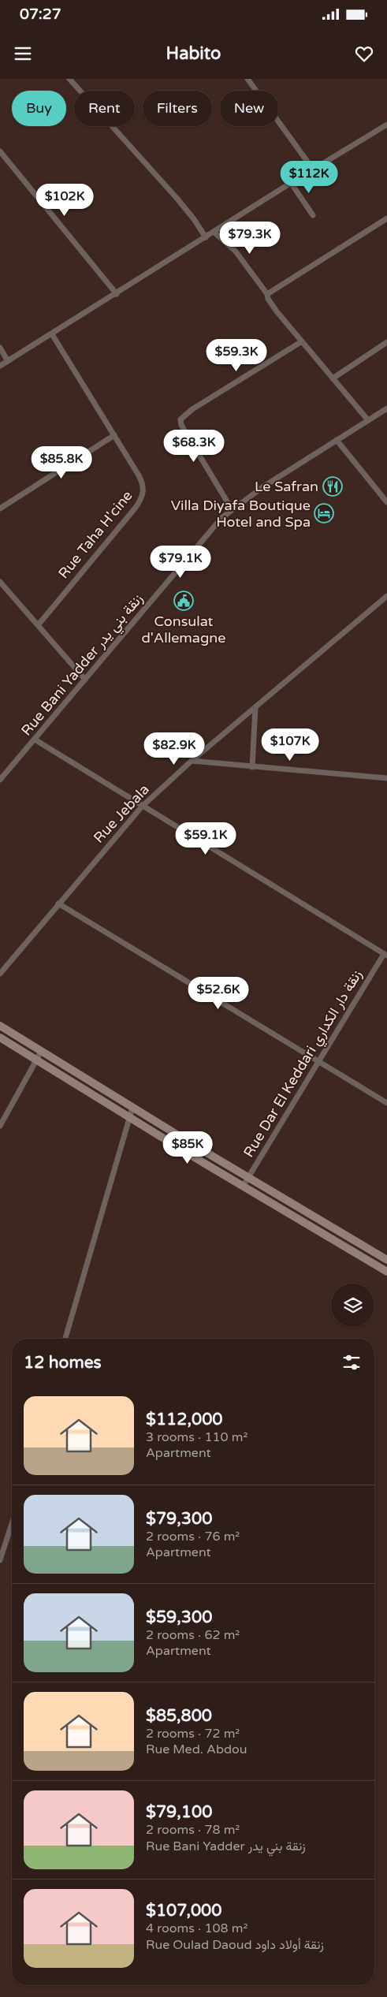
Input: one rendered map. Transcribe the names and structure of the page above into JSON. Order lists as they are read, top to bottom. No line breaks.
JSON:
{"streets":{"street":["Rue Taha H'cine","Rue Bani Yadder زنقة بني يدر","Rue Jebala","Rue Dar El Keddari زنقة دار الكداري"]},"places":{"restaurant":["Le Safran"],"hotel":["Villa Diyafa Boutique Hotel and Spa"],"public building":["Consulat d'Allemagne"]},"page":{"status":"07:27","header":"Habito","chip":["Buy","Rent","Filters","New"],"price":["$112K","$102K","$79.3K","$59.3K","$68.3K","$85.8K","$79.1K","$107K","$82.9K","$59.1K","$52.6K","$85K"],"heading":"12 homes","list":[{"name":"$112,000","note":"3 rooms · 110 m² · Apartment"},{"name":"$79,300","note":"2 rooms · 76 m² · Apartment"},{"name":"$59,300","note":"2 rooms · 62 m² · Apartment"},{"name":"$85,800","note":"2 rooms · 72 m² · Rue Med. Abdou"},{"name":"$79,100","note":"2 rooms · 78 m² · Rue Bani Yadder زنقة بني يدر"},{"name":"$107,000","note":"4 rooms · 108 m² · Rue Oulad Daoud زنقة أولاد داود"}]}}
